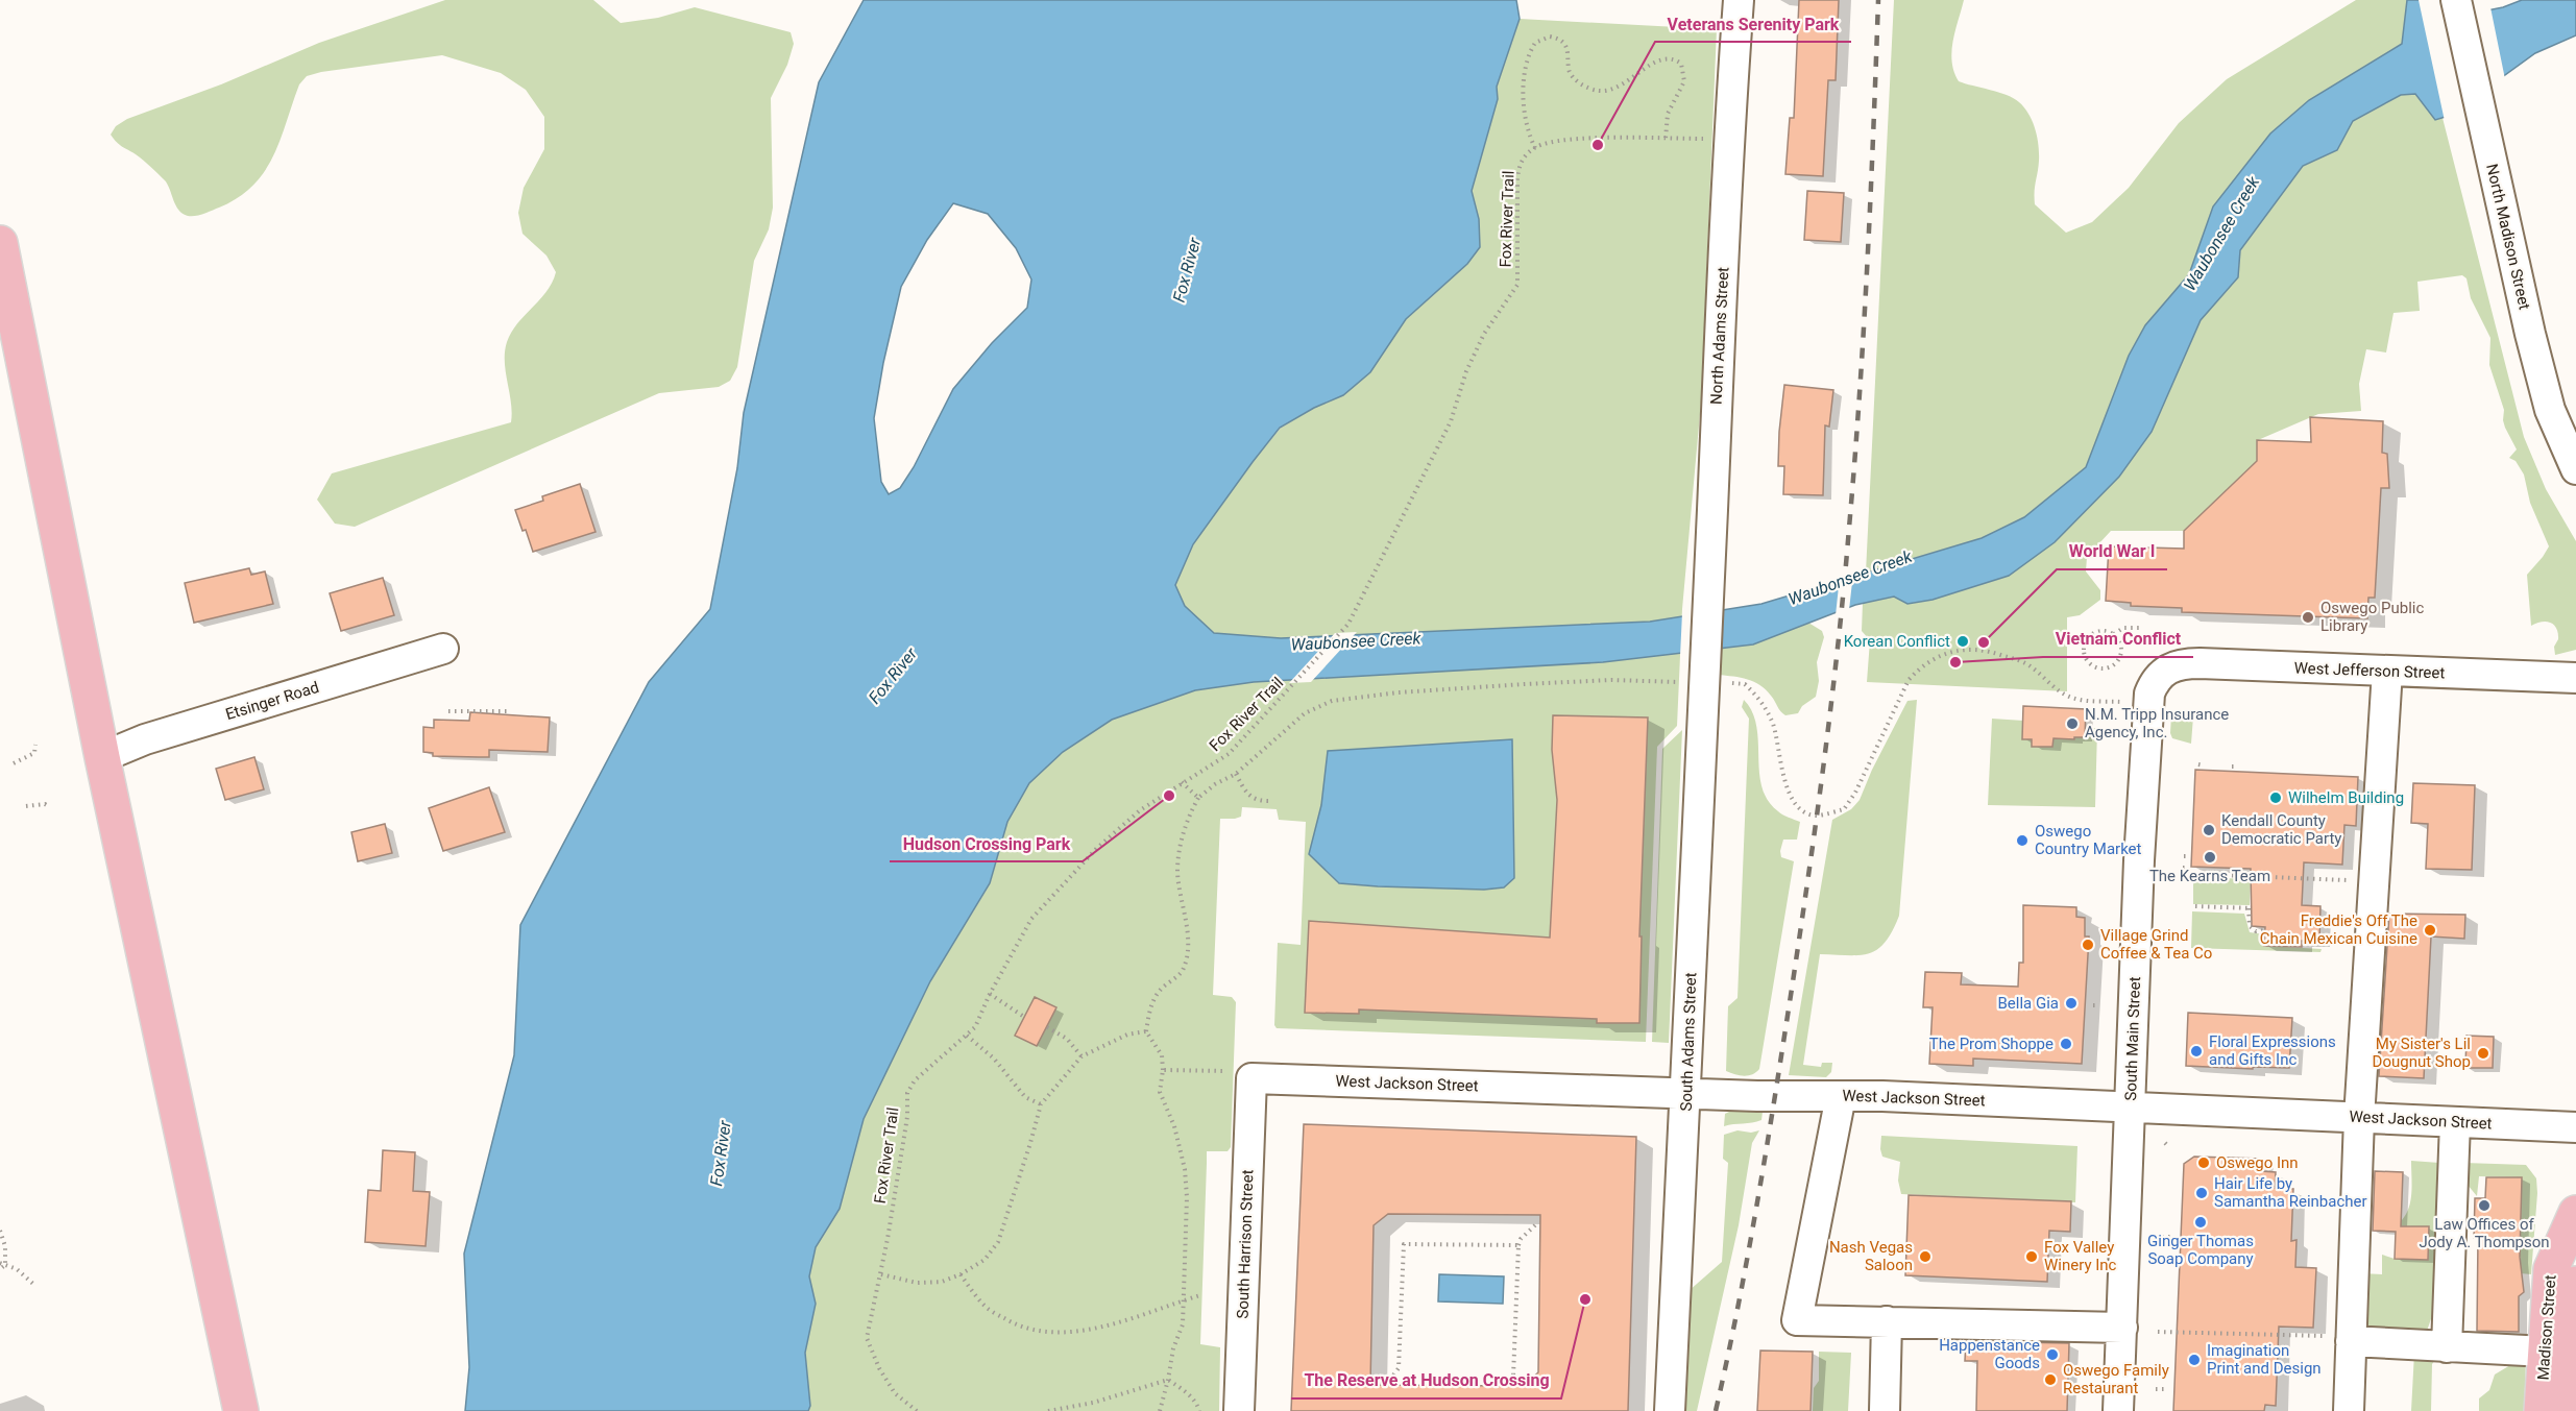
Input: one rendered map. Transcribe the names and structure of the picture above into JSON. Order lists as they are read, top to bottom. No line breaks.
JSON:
{"streets":{"main road":["Madison Street"],"street":["North Madison Street","North Adams Street","West Jefferson Street","Etsinger Road","South Main Street","South Adams Street","West Jackson Street","South Harrison Street"],"path":["Fox River Trail"]},"crossings":[["North Adams Street","South Adams Street"],["West Jefferson Street","South Main Street"],["South Main Street","West Jackson Street"],["South Adams Street","West Jackson Street"],["West Jackson Street","South Harrison Street"]],"water":["Waubonsee Creek","Fox River"],"places":["Veterans Serenity Park","Oswego Public Library","Korean Conflict","World War I","Vietnam Conflict","N.M. Tripp Insurance Agency, Inc.","Hudson Crossing Park","Wilhelm Building","Kendall County Democratic Party","Oswego Country Market","The Kearns Team","Freddie's Off The Chain Mexican Cuisine","Village Grind Coffee & Tea Co","Bella Gia","The Prom Shoppe","Floral Expressions and Gifts Inc","My Sister's Lil Dougnut Shop","Oswego Inn","Hair Life by Samantha Reinbacher","Law Offices of Jody A. Thompson","Ginger Thomas Soap Company","Nash Vegas Saloon","Fox Valley Winery Inc","The Reserve at Hudson Crossing","Happenstance Goods","Imagination Print and Design","Oswego Family Restaurant"]}
